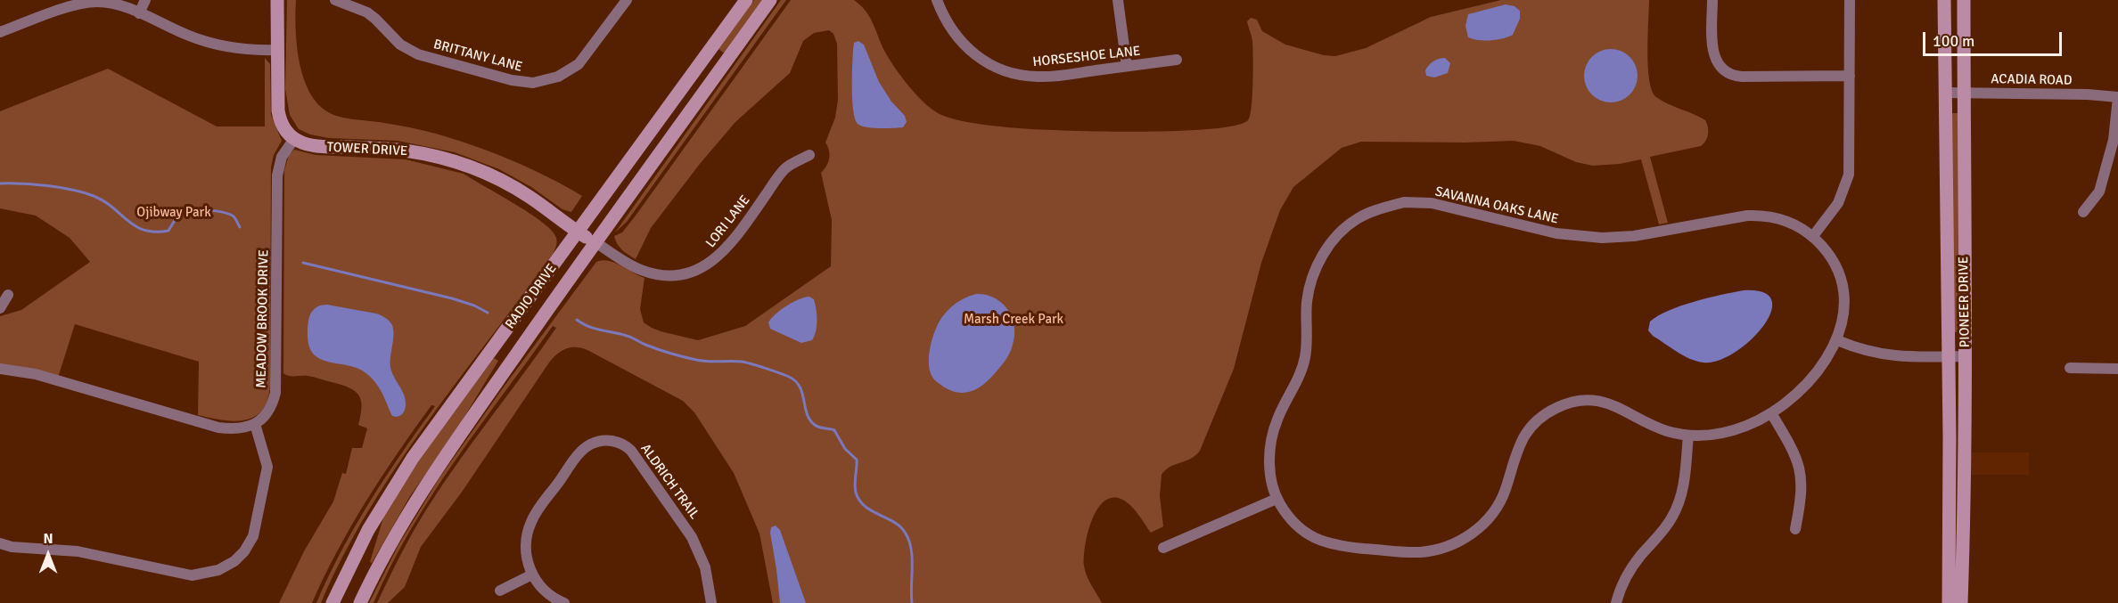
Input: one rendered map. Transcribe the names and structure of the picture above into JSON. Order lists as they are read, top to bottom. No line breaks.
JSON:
{"streets":{"street":["BRITTANY LANE","HORSESHOE LANE","ACADIA ROAD","TOWER DRIVE","SAVANNA OAKS LANE","LORI LANE","RADIO DRIVE","PIONEER DRIVE","MEADOW BROOK DRIVE","ALDRICH TRAIL"]},"crossings":[["ACADIA ROAD","PIONEER DRIVE"],["TOWER DRIVE","LORI LANE"],["TOWER DRIVE","RADIO DRIVE"],["TOWER DRIVE","MEADOW BROOK DRIVE"],["LORI LANE","RADIO DRIVE"]],"parks":["Ojibway Park","Marsh Creek Park"],"scale_bar":"100 m","north":"top"}
